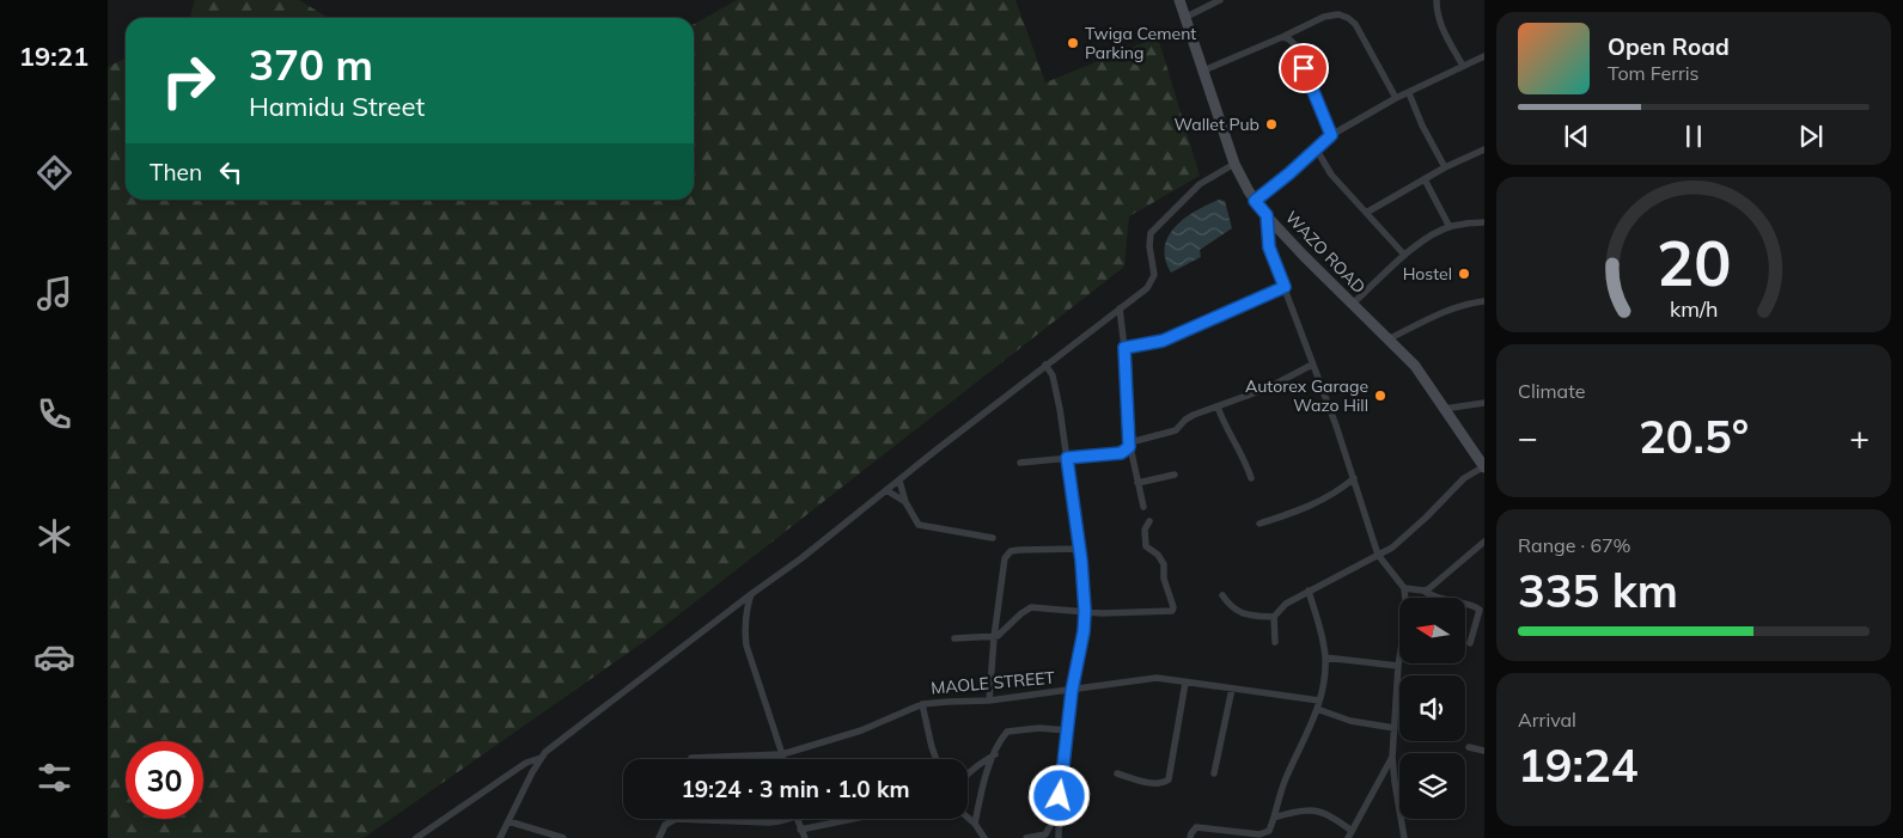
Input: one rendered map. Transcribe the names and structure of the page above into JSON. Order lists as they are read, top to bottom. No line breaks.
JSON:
{"streets":{"main road":["WAZO ROAD"],"street":["MAOLE STREET"]},"places":["Twiga Cement Parking","Wallet Pub","Hostel","Autorex Garage Wazo Hill"],"north":"left","page":{"tabs":"19:21","turn":["370 m","Hamidu Street"],"song":["Open Road","Tom Ferris"],"then":"Then","tile":["Climate",["Range · 67%","335 km"],["Arrival","19:24"]],"heat":["−","20.5°","+"],"limit":"30","trip":"19:24 · 3 min · 1.0 km","gauge":["20","km/h"]}}
